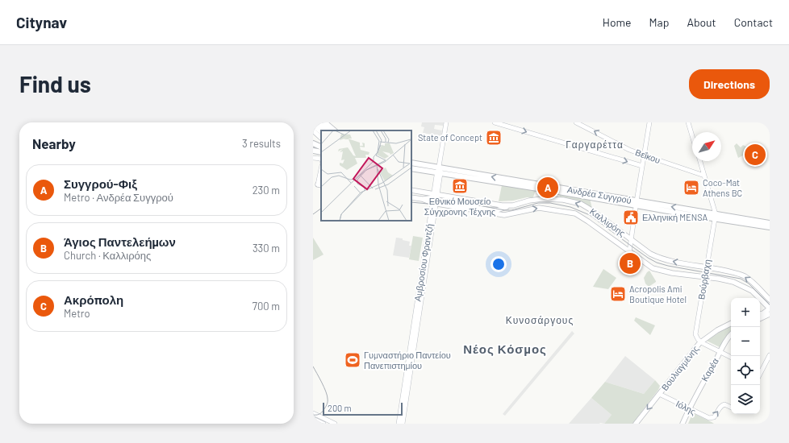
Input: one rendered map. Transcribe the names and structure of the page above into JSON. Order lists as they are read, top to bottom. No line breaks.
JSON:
{"streets":{"highway":["Ανδρέα Συγγρού"],"main road":["Καλλιρόης","Βουλιαγμένης","Καρέα"],"street":["Βεΐκου","Αμβροσίου Φραντζή","Βούρβαχη","Ιόλης"]},"crossings":[["Ανδρέα Συγγρού","Αμβροσίου Φραντζή"],["Ανδρέα Συγγρού","Βούρβαχη"],["Καλλιρόης","Αμβροσίου Φραντζή"],["Καλλιρόης","Βούρβαχη"],["Βούρβαχη","Βουλιαγμένης"],["Βουλιαγμένης","Ιόλης"],["Καρέα","Ιόλης"]],"one_way":["Ιόλης"],"districts":["Γαργαρέττα","Κυνοσάργους","Νέος Κόσμος"],"places":{"museum":["State of Concept","Εθνικό Μουσείο Σύγχρονης Τέχνης"],"hotel":["Coco-Mat Athens BC","Acropolis Ami Boutique Hotel"],"public building":["Ελληνική MENSA"],"sports":["Γυμναστήριο Παντείου Πανεπιστημίου"]},"scale_bar":"200 m","north":"top right","page":{"header":"Citynav","nav":["Home","Map","About","Contact"],"buttons":"Directions","title":"Find us","heading":["Nearby","3 results"],"pins":["C","A","B"],"list":[{"mark":"A","name":"Συγγρού-Φιξ","note":"Metro · Ανδρέα Συγγρού","value":"230 m"},{"mark":"B","name":"Άγιος Παντελεήμων","note":"Church · Καλλιρόης","value":"330 m"},{"mark":"C","name":"Ακρόπολη","note":"Metro","value":"700 m"}],"map_buttons":["+","−"],"scale":"200 m"}}
